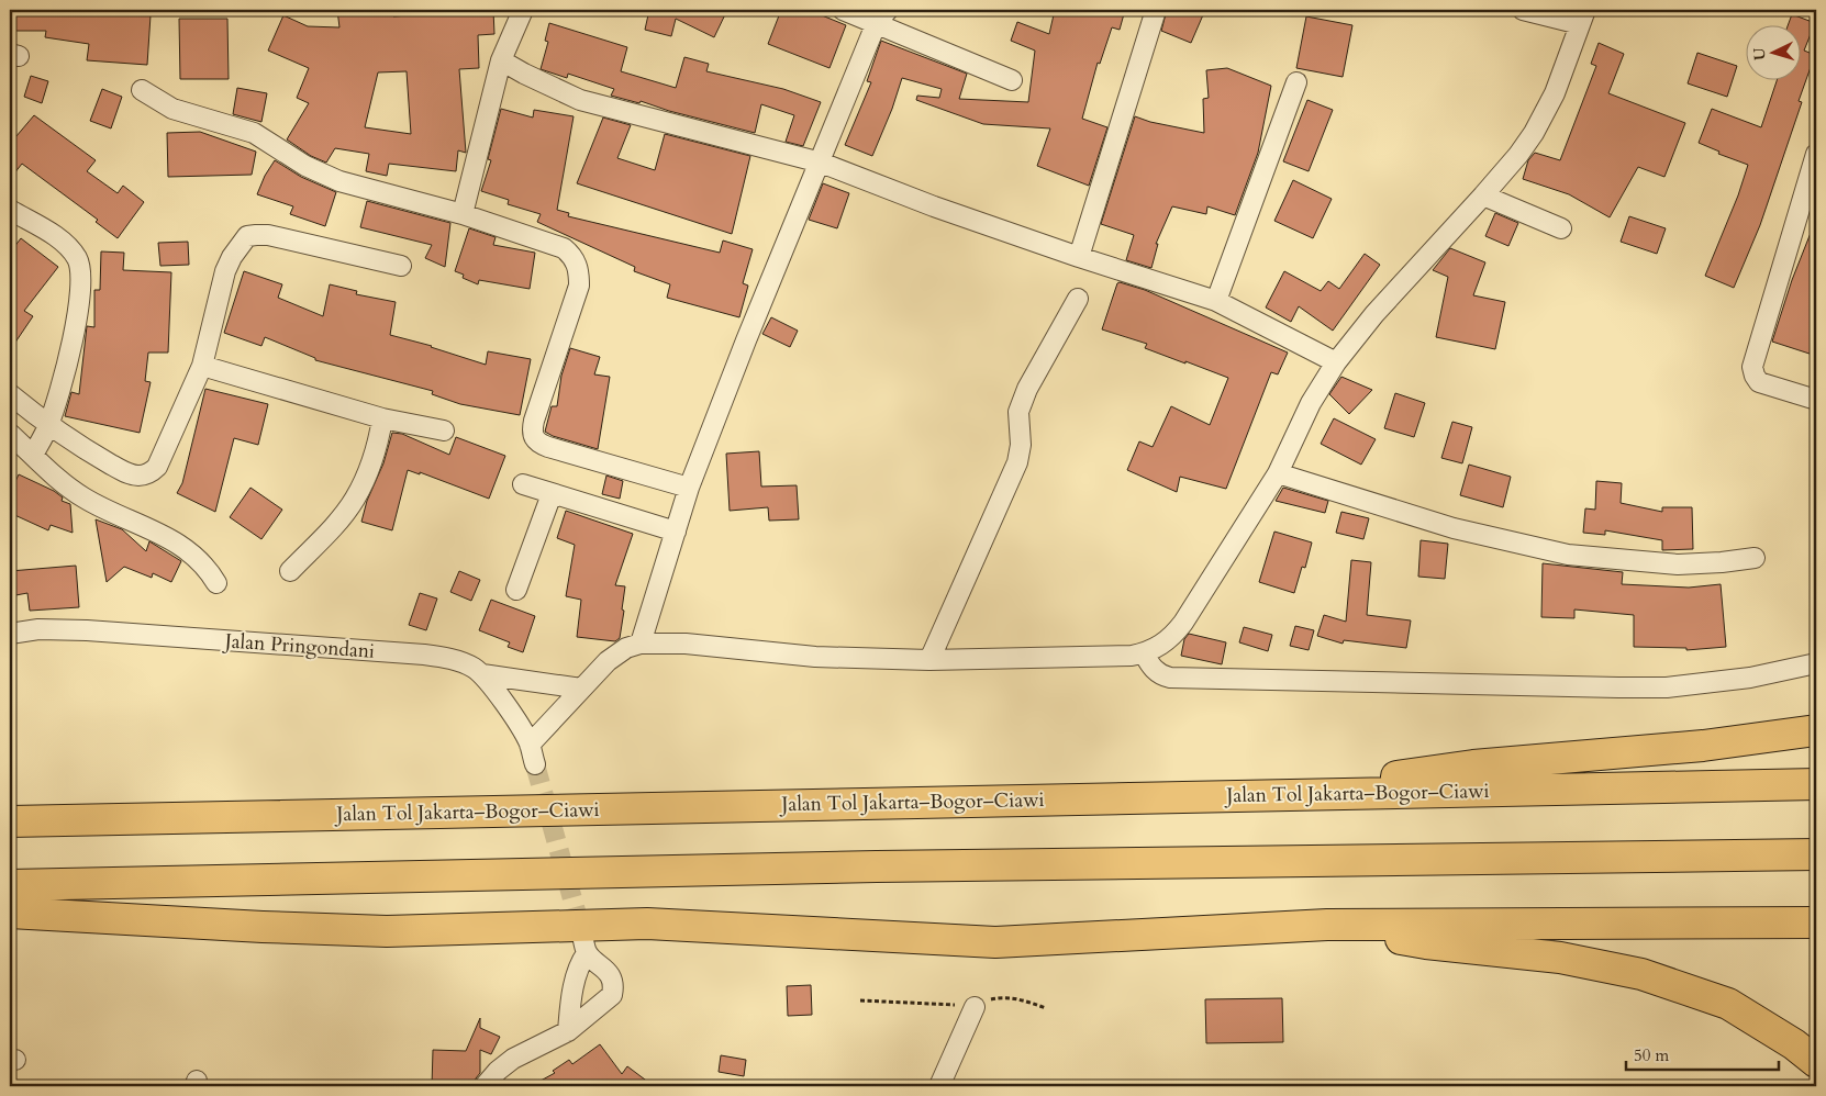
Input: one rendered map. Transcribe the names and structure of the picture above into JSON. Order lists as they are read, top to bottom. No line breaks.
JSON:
{"streets":{"highway":["Jalan Tol Jakarta–Bogor–Ciawi"],"street":["Jalan Pringondani"]},"scale_bar":"50 m","north":"left"}
